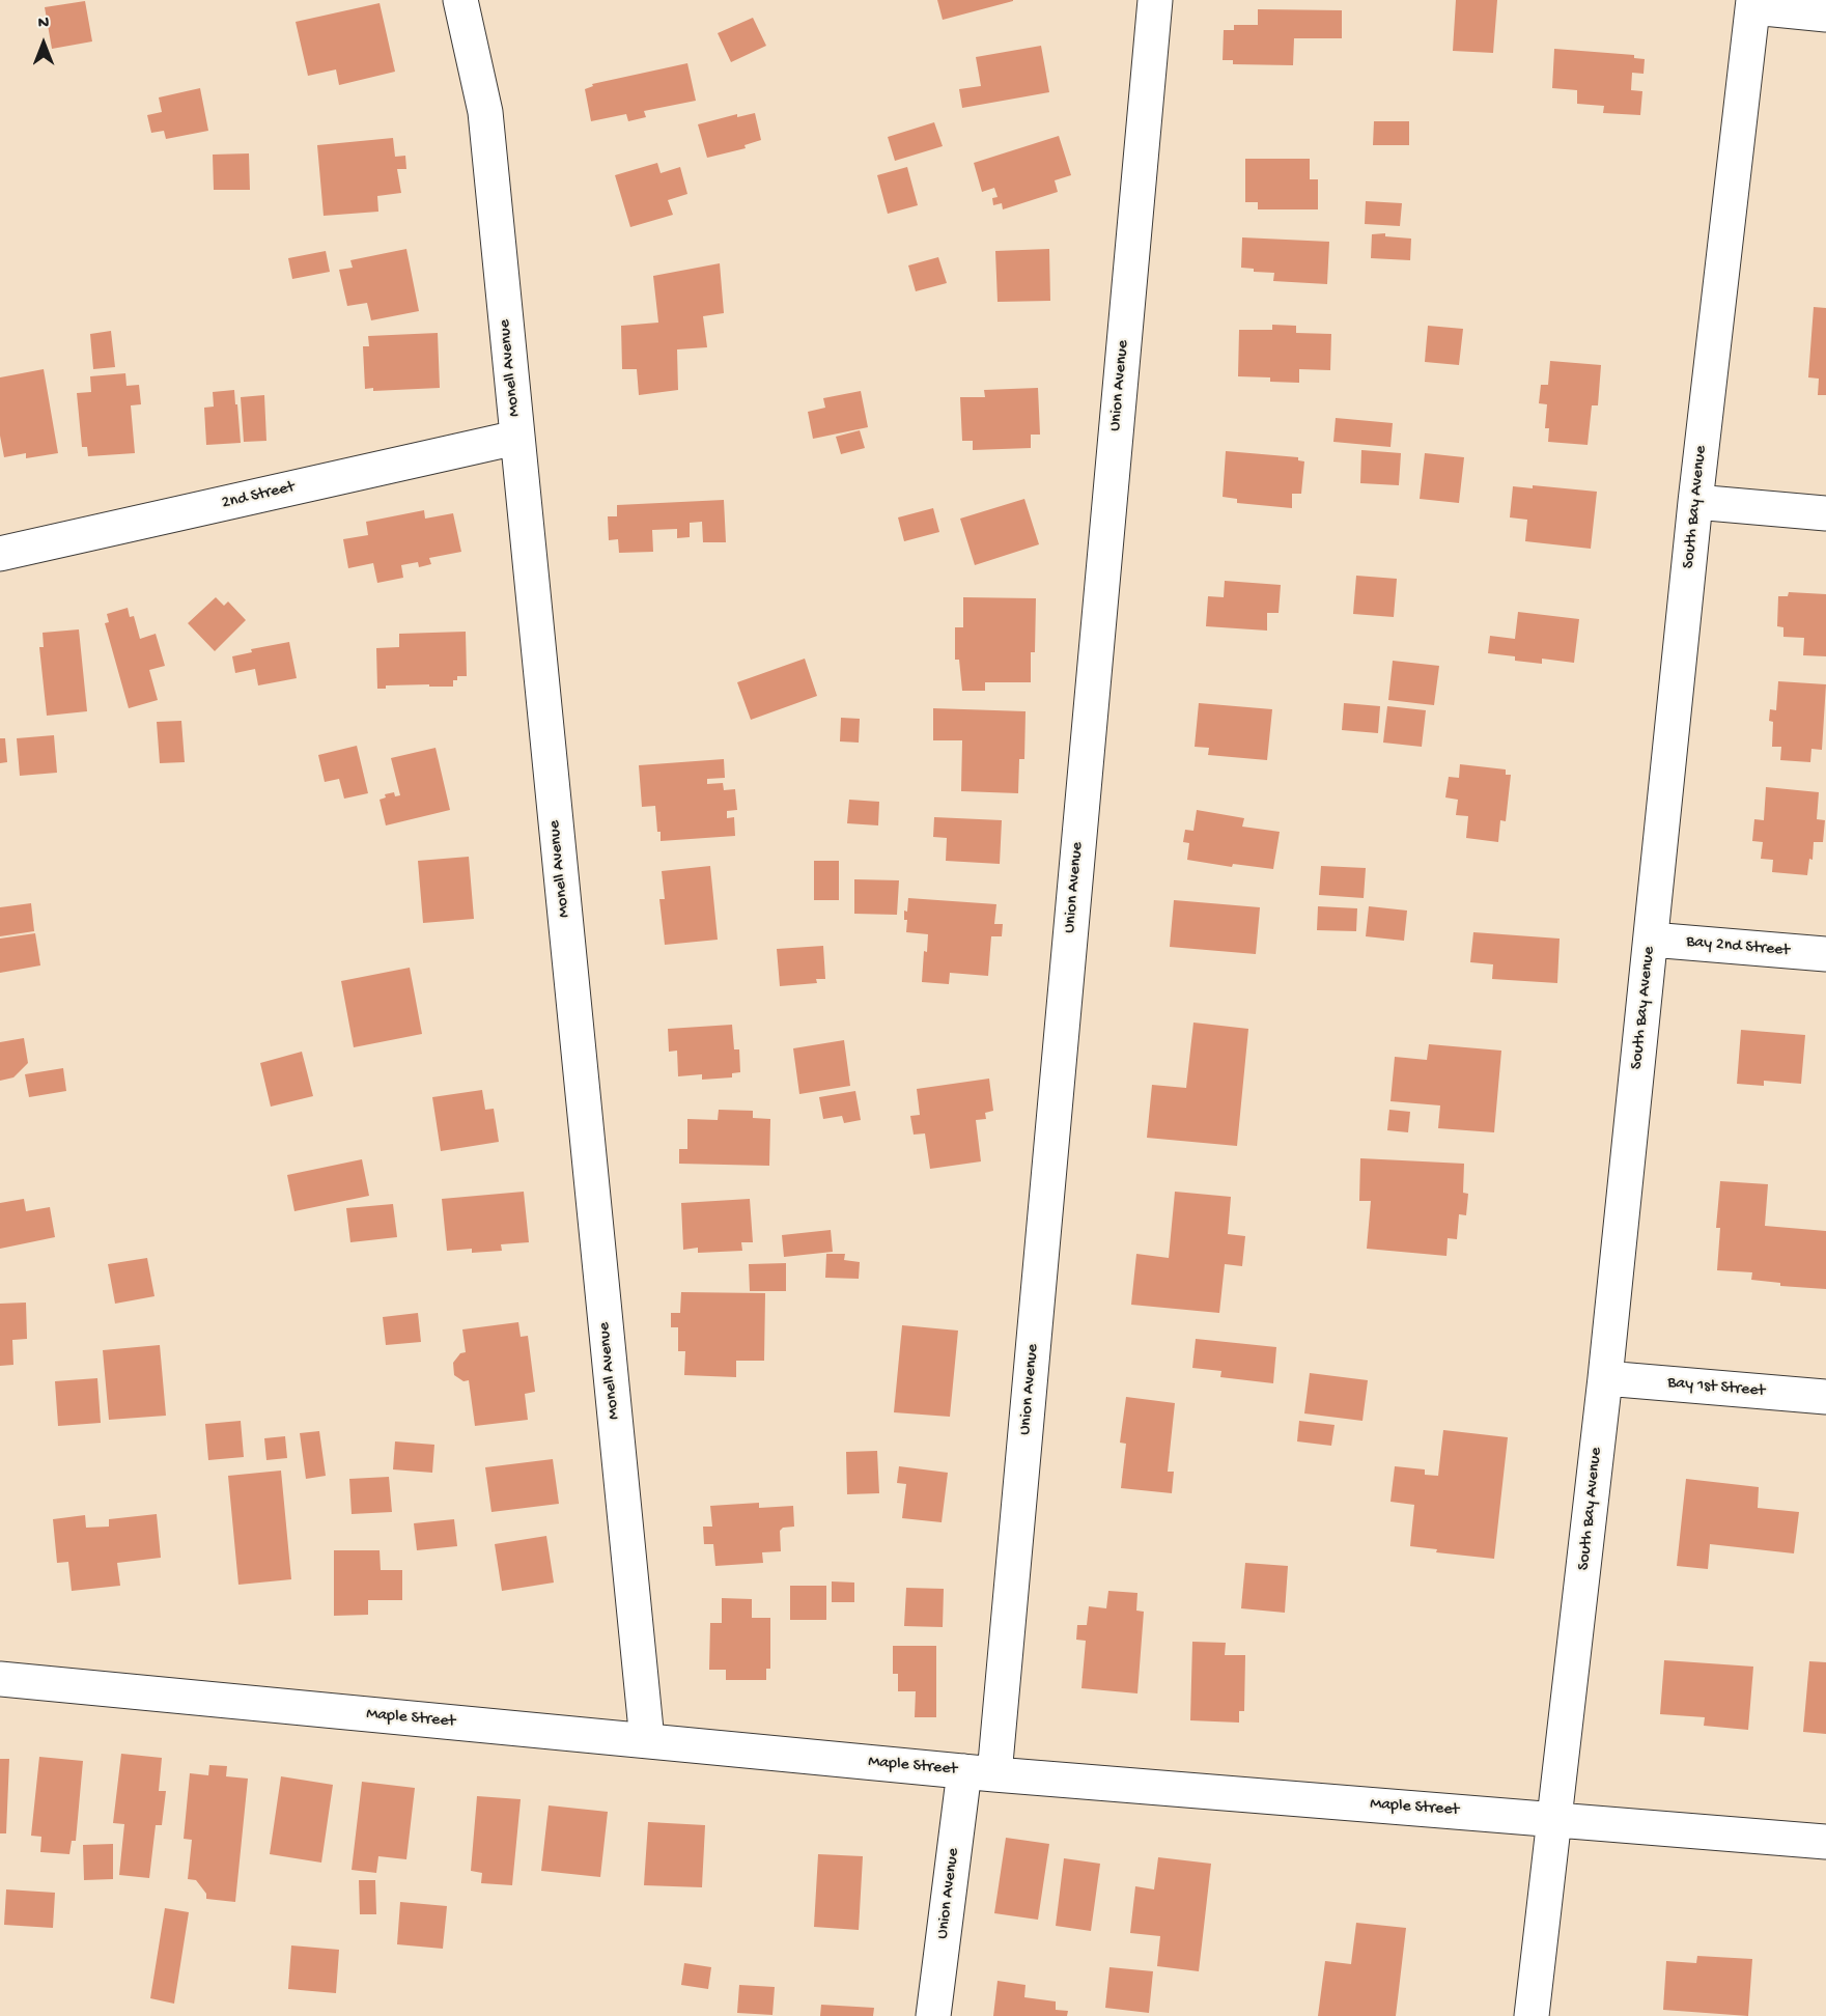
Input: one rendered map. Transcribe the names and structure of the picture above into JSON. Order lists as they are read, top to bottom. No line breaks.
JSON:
{"streets":{"street":["Monell Avenue","Union Avenue","2nd Street","South Bay Avenue","Bay 2nd Street","Bay 1st Street","Maple Street"]},"crossings":[["Monell Avenue","2nd Street"],["Monell Avenue","Maple Street"],["Union Avenue","Maple Street"],["South Bay Avenue","Bay 2nd Street"],["South Bay Avenue","Bay 1st Street"],["South Bay Avenue","Maple Street"]],"north":"top"}
